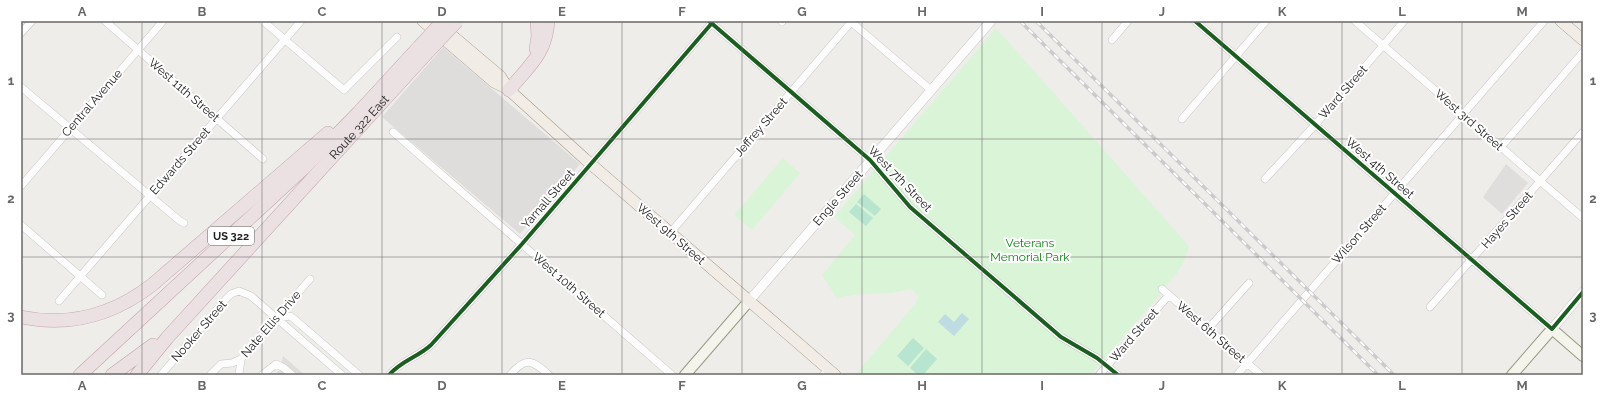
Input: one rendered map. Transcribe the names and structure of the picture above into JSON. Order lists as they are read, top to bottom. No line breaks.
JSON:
{"streets":{"highway":["Route 322 East","US 322"],"main road":["West 4th Street","Engle Street","West 9th Street"],"street":["West 11th Street","Ward Street","Central Avenue","West 3rd Street","Jeffrey Street","Edwards Street","West 7th Street","Yarnall Street","Hayes Street","Wilson Street","West 10th Street","Nate Ellis Drive","Nooker Street","West 6th Street"]},"crossings":[["West 11th Street","Central Avenue"],["West 11th Street","Edwards Street"],["Ward Street","West 3rd Street"],["Ward Street","West 4th Street"],["Ward Street","West 7th Street"],["Ward Street","West 6th Street"],["West 3rd Street","Hayes Street"],["West 3rd Street","Wilson Street"],["Route 322 East","US 322"],["Jeffrey Street","West 7th Street"],["Jeffrey Street","West 9th Street"],["West 4th Street","Hayes Street"],["West 4th Street","Wilson Street"],["West 7th Street","Engle Street"],["West 7th Street","Yarnall Street"],["Engle Street","West 9th Street"],["Yarnall Street","West 9th Street"],["Yarnall Street","West 10th Street"],["Wilson Street","West 6th Street"],["Nate Ellis Drive","Nooker Street"]],"parks":["Veterans Memorial Park"],"grid":{"columns":["A","B","C","D","E","F","G","H","I","J","K","L","M"],"rows":["1","2","3"]}}
